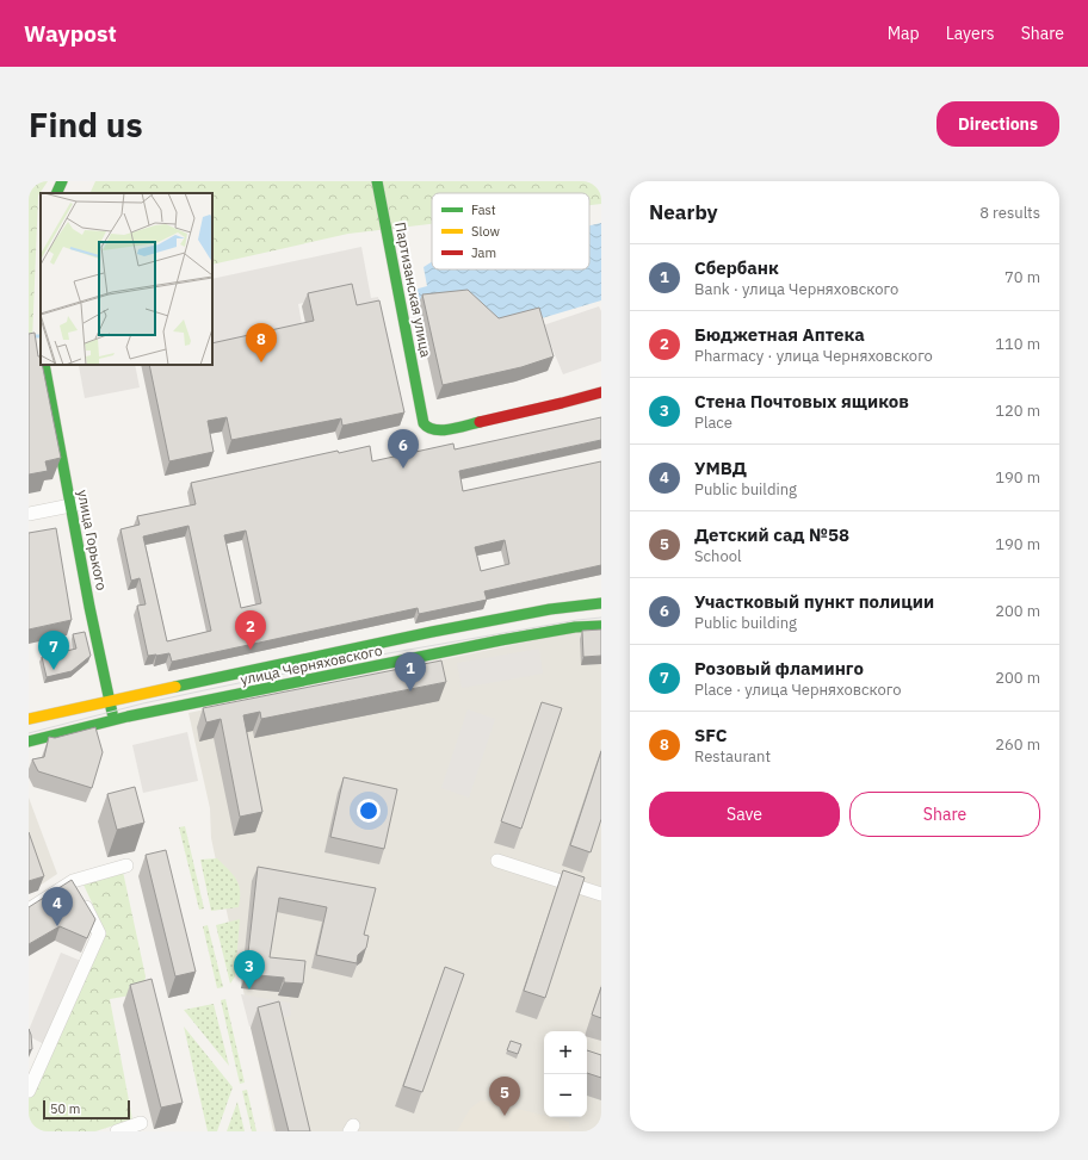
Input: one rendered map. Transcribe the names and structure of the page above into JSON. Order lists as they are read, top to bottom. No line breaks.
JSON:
{"streets":{"main road":["Партизанская улица","улица Горького","улица Черняховского"]},"crossings":[["улица Горького","улица Черняховского"]],"legend":["Fast","Slow","Jam"],"scale_bar":"50 m","page":{"header":"Waypost","nav":["Map","Layers","Share"],"buttons":["Directions",["Save","Share"]],"title":"Find us","heading":["Nearby","8 results"],"list":[{"mark":"1","name":"Сбербанк","note":"Bank · улица Черняховского","value":"70 m"},{"mark":"2","name":"Бюджетная Аптека","note":"Pharmacy · улица Черняховского","value":"110 m"},{"mark":"3","name":"Стена Почтовых ящиков","note":"Place","value":"120 m"},{"mark":"4","name":"УМВД","note":"Public building","value":"190 m"},{"mark":"5","name":"Детский сад №58","note":"School","value":"190 m"},{"mark":"6","name":"Участковый пункт полиции","note":"Public building","value":"200 m"},{"mark":"7","name":"Розовый фламинго","note":"Place · улица Черняховского","value":"200 m"},{"mark":"8","name":"SFC","note":"Restaurant","value":"260 m"}],"pins":["8","6","2","7","1","4","3","5"],"map_buttons":["+","−"],"scale":"50 m"}}
